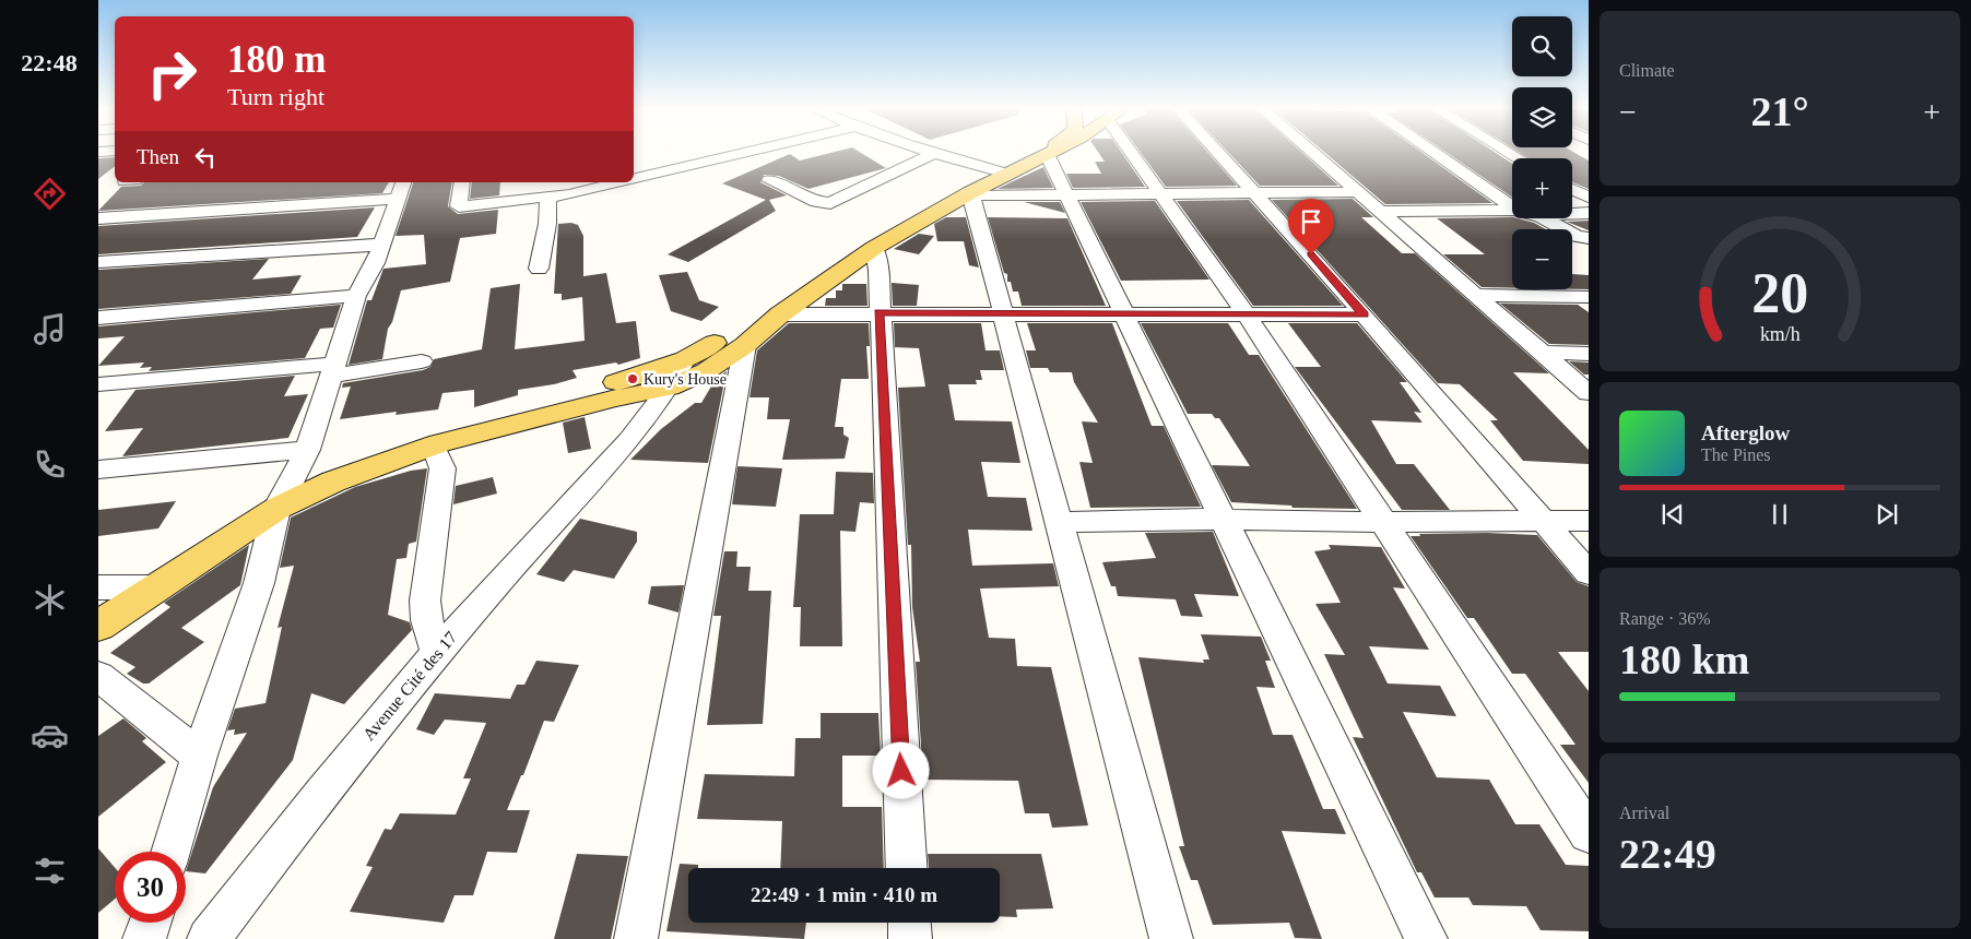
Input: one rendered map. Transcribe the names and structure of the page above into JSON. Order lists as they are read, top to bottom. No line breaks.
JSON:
{"streets":{"street":["Avenue Cité des 17"]},"places":["Kury's House"],"page":{"tabs":"22:48","tile":["Climate",["Range · 36%","180 km"],["Arrival","22:49"]],"map_buttons":["+","−"],"turn":["180 m","Turn right"],"heat":["−","21°","+"],"then":"Then","song":["Afterglow","The Pines"],"limit":"30","trip":"22:49 · 1 min · 410 m","gauge":["20","km/h"]}}
